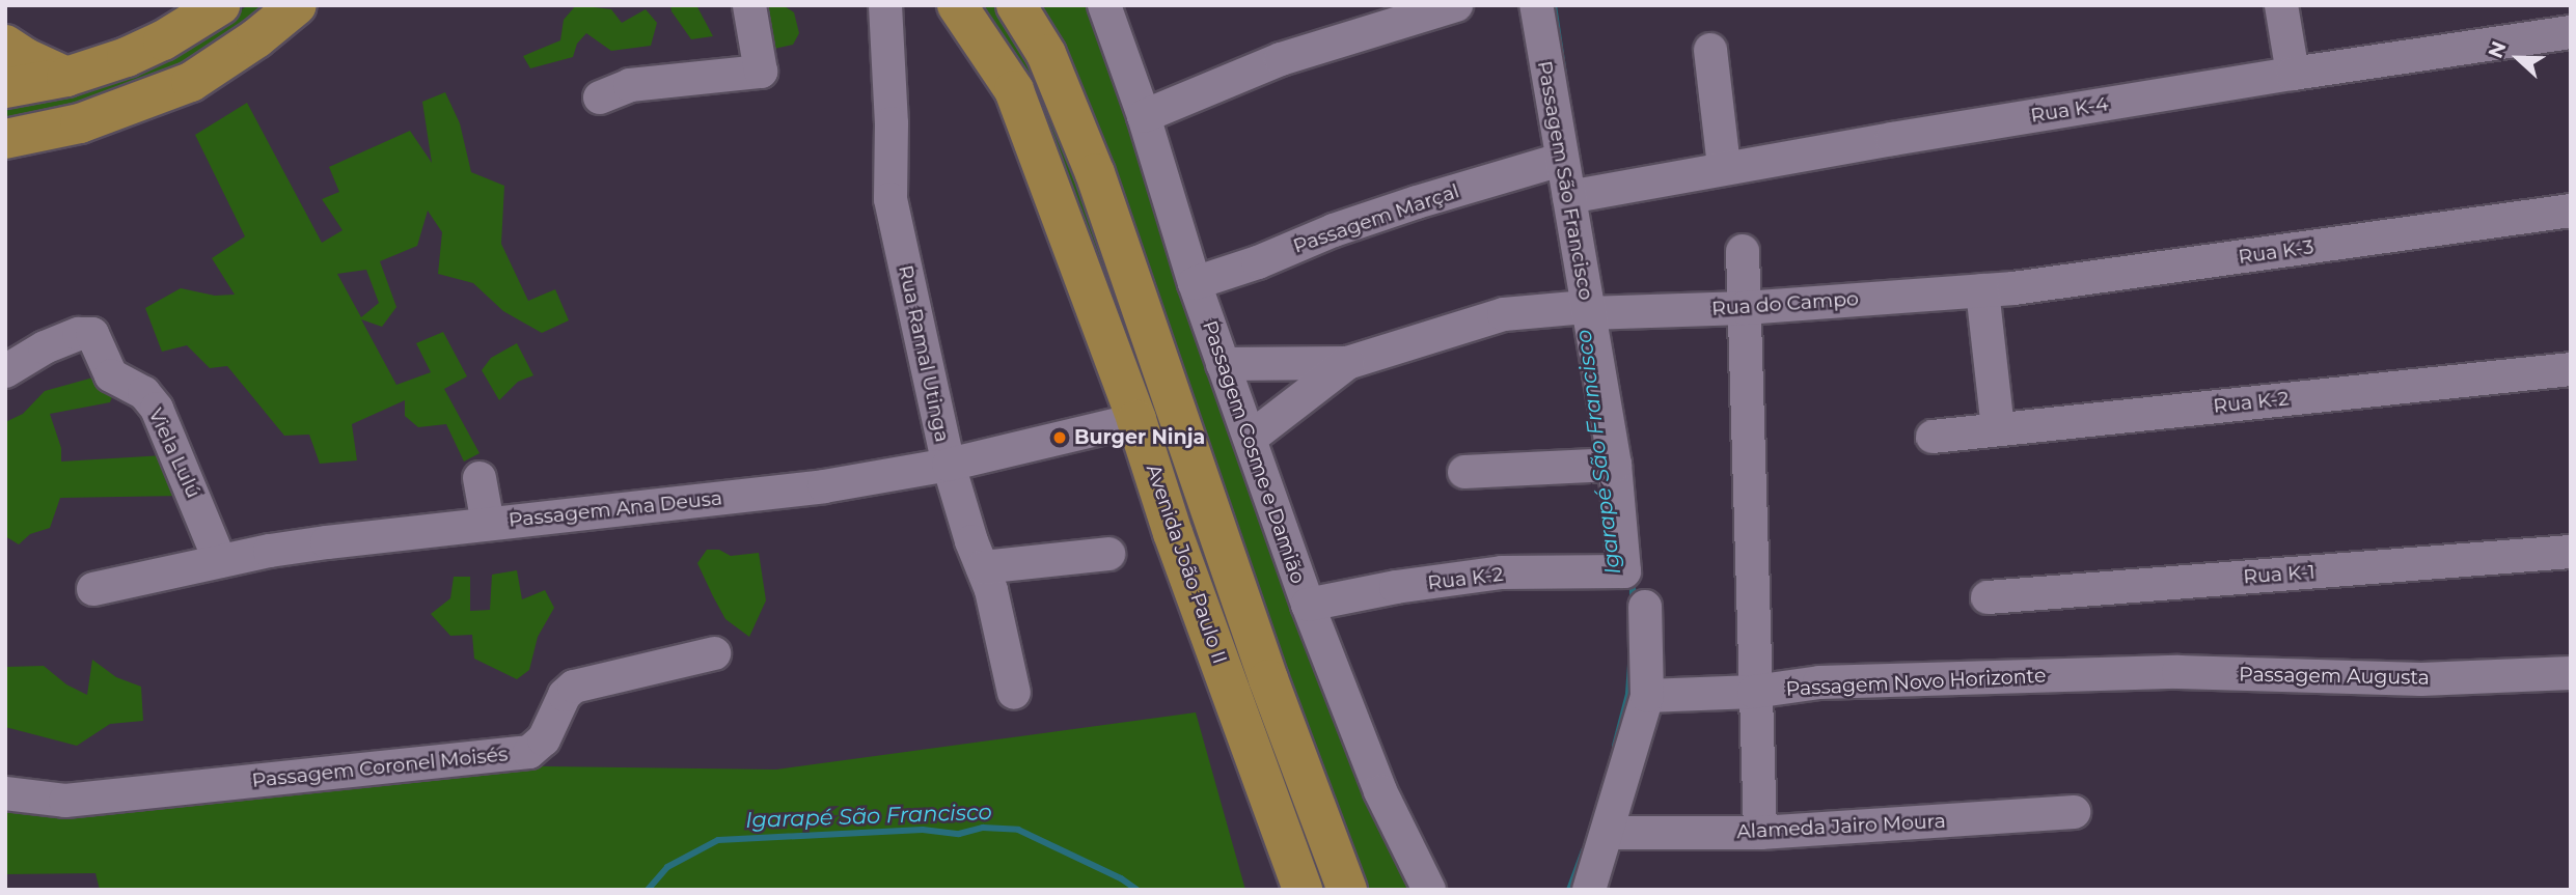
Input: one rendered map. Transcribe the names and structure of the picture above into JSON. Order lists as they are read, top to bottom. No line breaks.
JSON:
{"streets":{"main road":["Avenida João Paulo II"],"street":["Rua K-4","Passagem São Francisco","Passagem Marçal","Rua K-3","Rua do Campo","Rua Ramal Utinga","Rua K-2","Passagem Cosme e Damião","Viela Lulú","Passagem Ana Deusa","Rua K-1","Passagem Augusta","Passagem Novo Horizonte","Passagem Coronel Moisés","Alameda Jairo Moura"]},"crossings":[["Rua K-4","Passagem São Francisco"],["Passagem São Francisco","Passagem Marçal"],["Passagem São Francisco","Rua do Campo"],["Passagem São Francisco","Rua K-2"],["Passagem Marçal","Passagem Cosme e Damião"],["Rua K-3","Rua do Campo"],["Rua do Campo","Passagem Cosme e Damião"],["Rua Ramal Utinga","Passagem Ana Deusa"],["Rua K-2","Passagem Cosme e Damião"],["Viela Lulú","Passagem Ana Deusa"],["Passagem Ana Deusa","Avenida João Paulo II"],["Passagem Augusta","Passagem Novo Horizonte"]],"water":["Igarapé São Francisco"],"places":["Burger Ninja"],"north":"left"}
